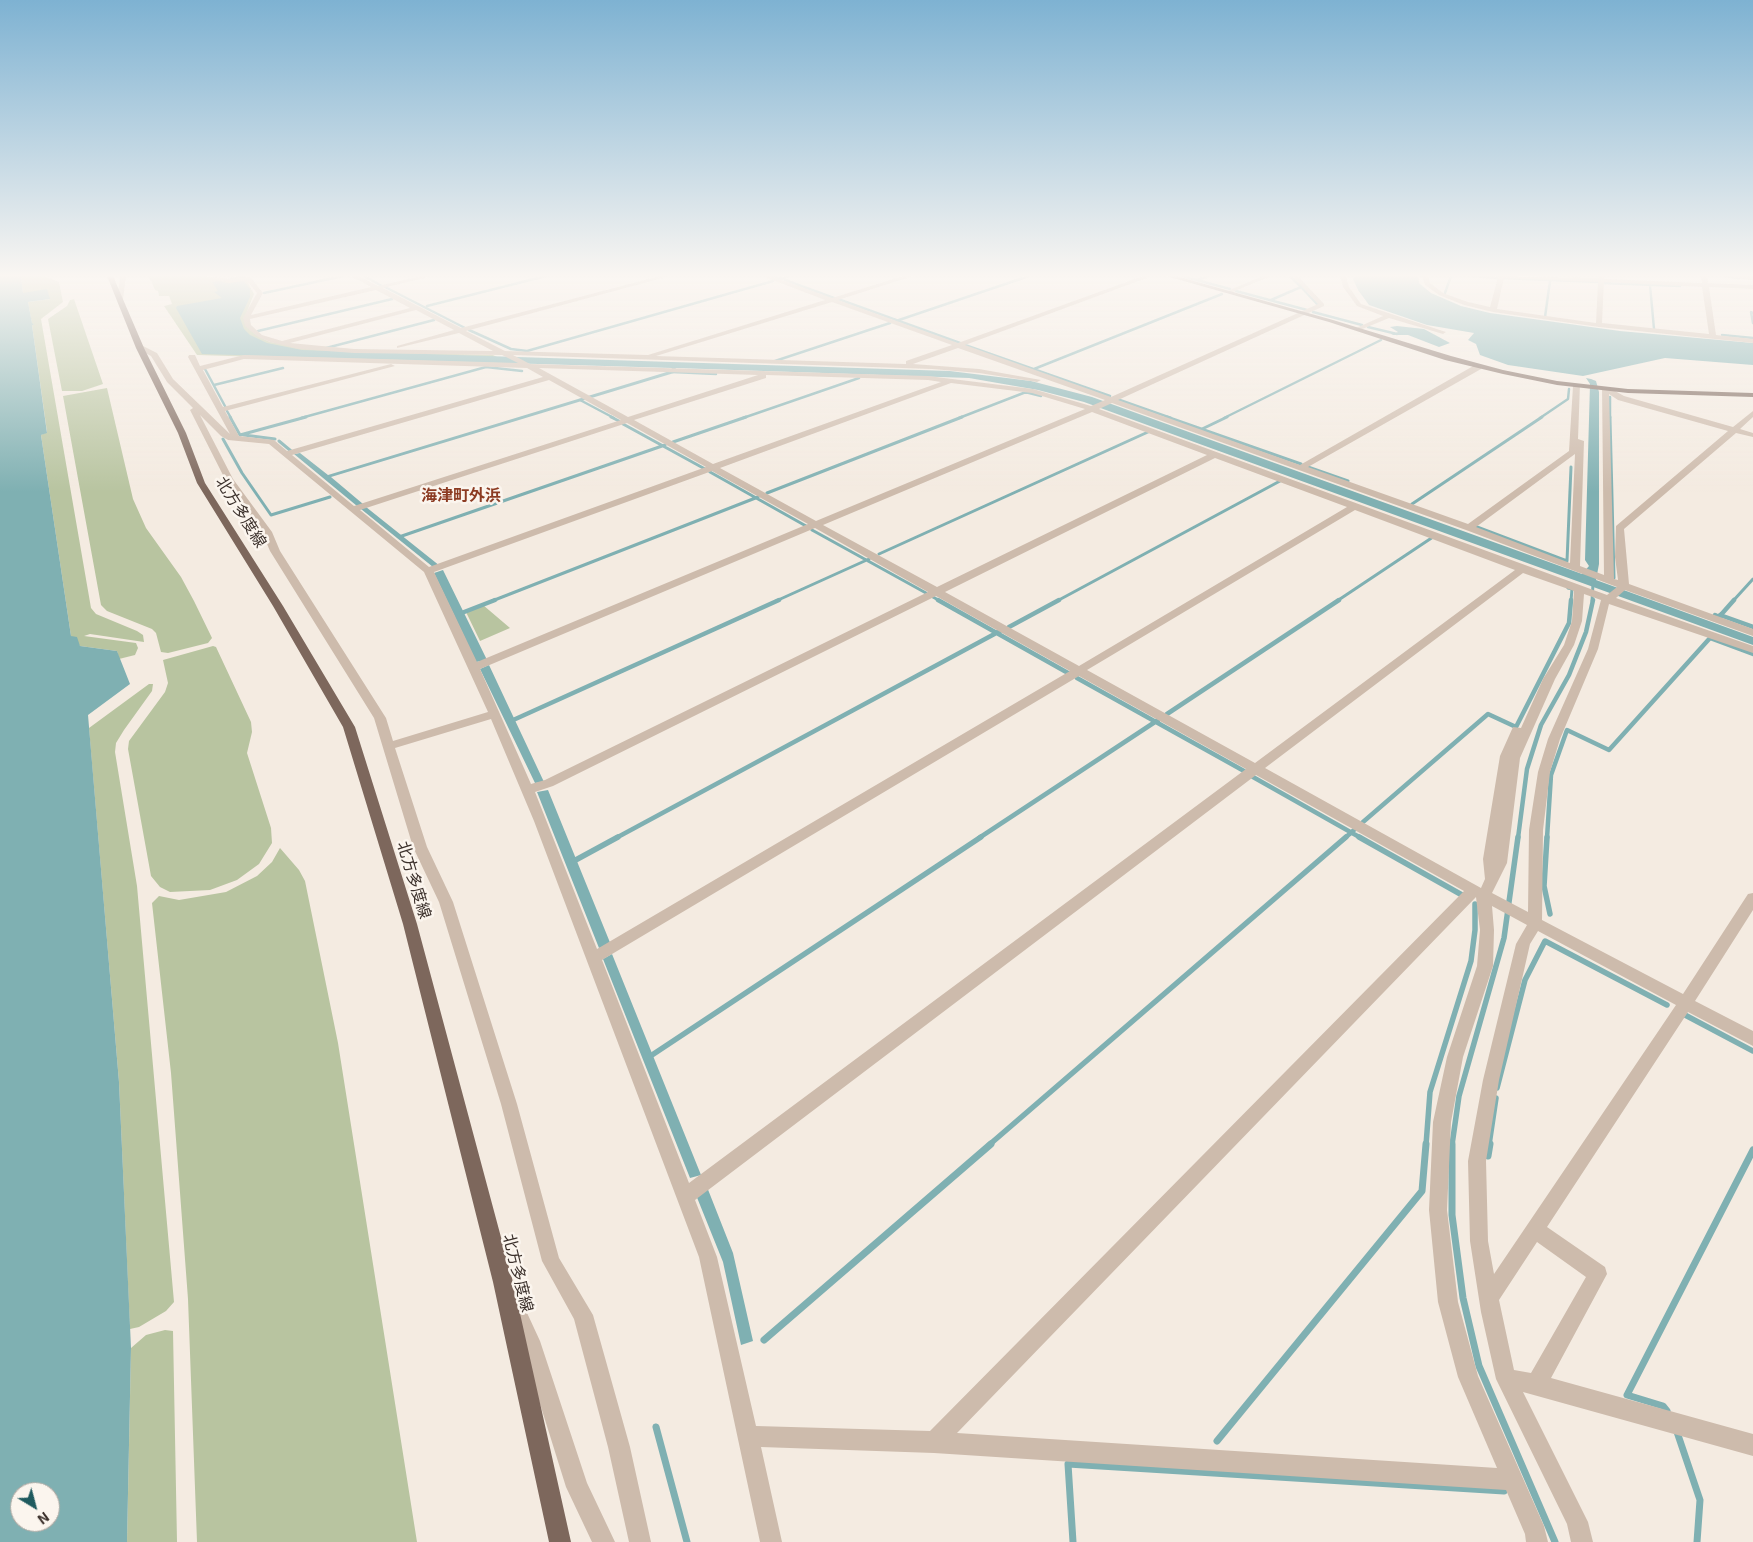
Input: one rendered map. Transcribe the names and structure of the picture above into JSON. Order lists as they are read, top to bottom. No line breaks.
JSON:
{"streets":{"main road":["北方多度線"]},"districts":["海津町外浜"],"north":"bottom right"}
